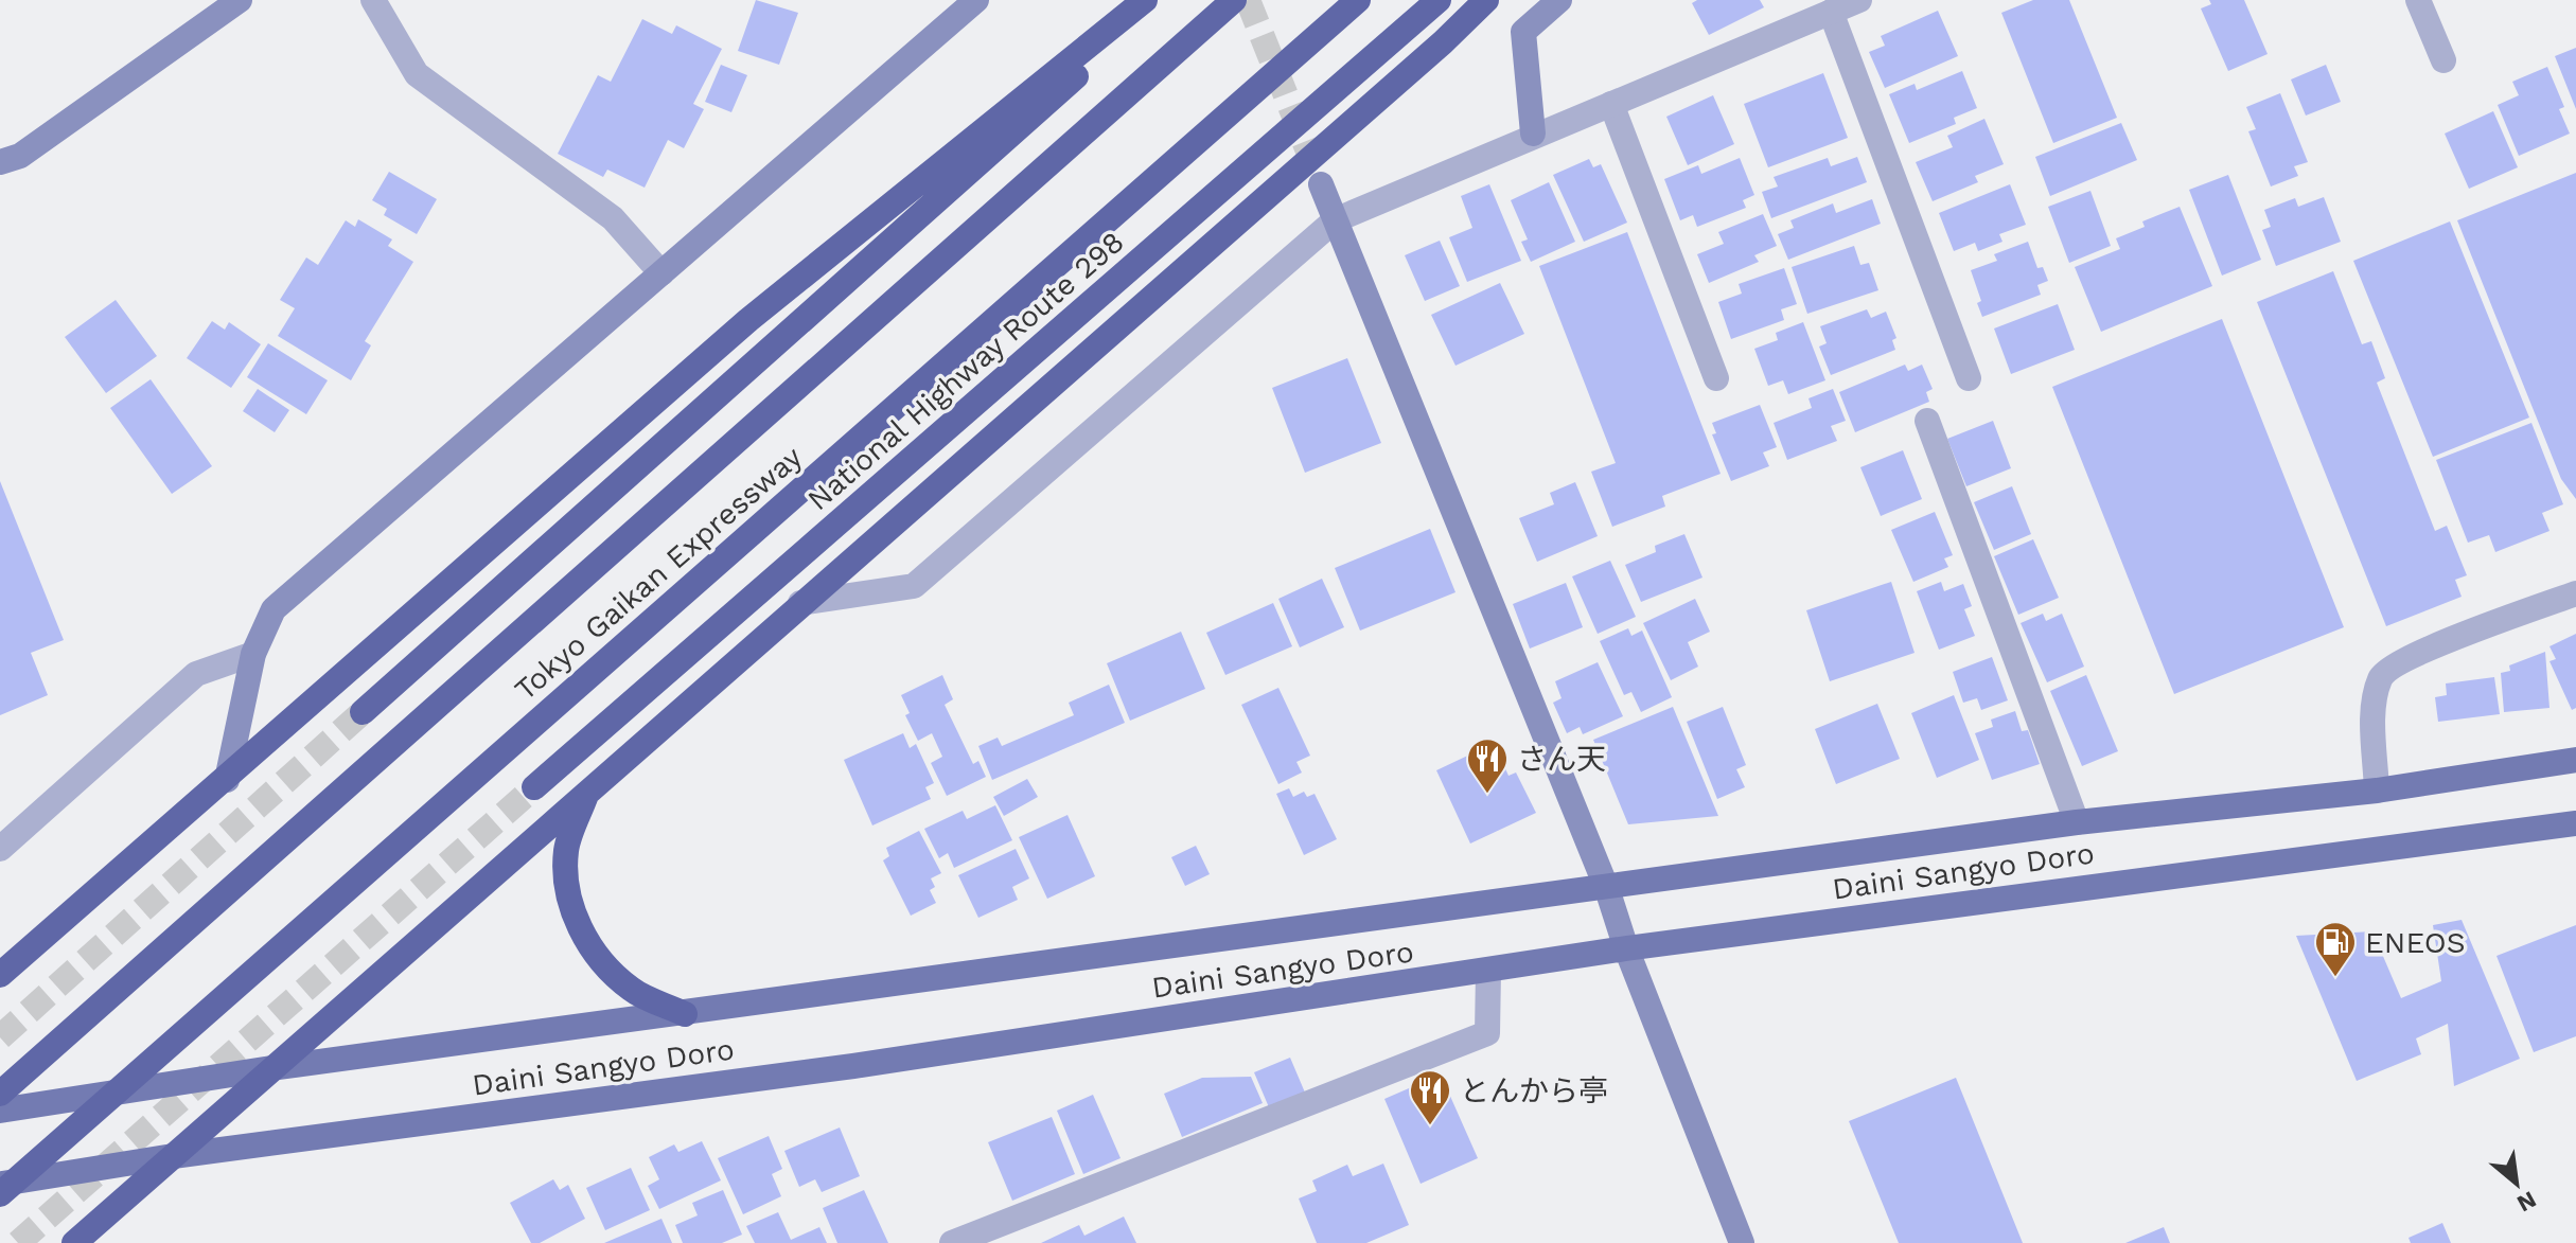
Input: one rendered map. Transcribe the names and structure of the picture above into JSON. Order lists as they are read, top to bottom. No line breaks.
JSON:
{"streets":{"highway":["National Highway Route 298","Tokyo Gaikan Expressway"],"main road":["Daini Sangyo Doro"]},"places":{"restaurant":["さん天","とんから亭"],"fuel station":["ENEOS"]},"north":"bottom right"}
